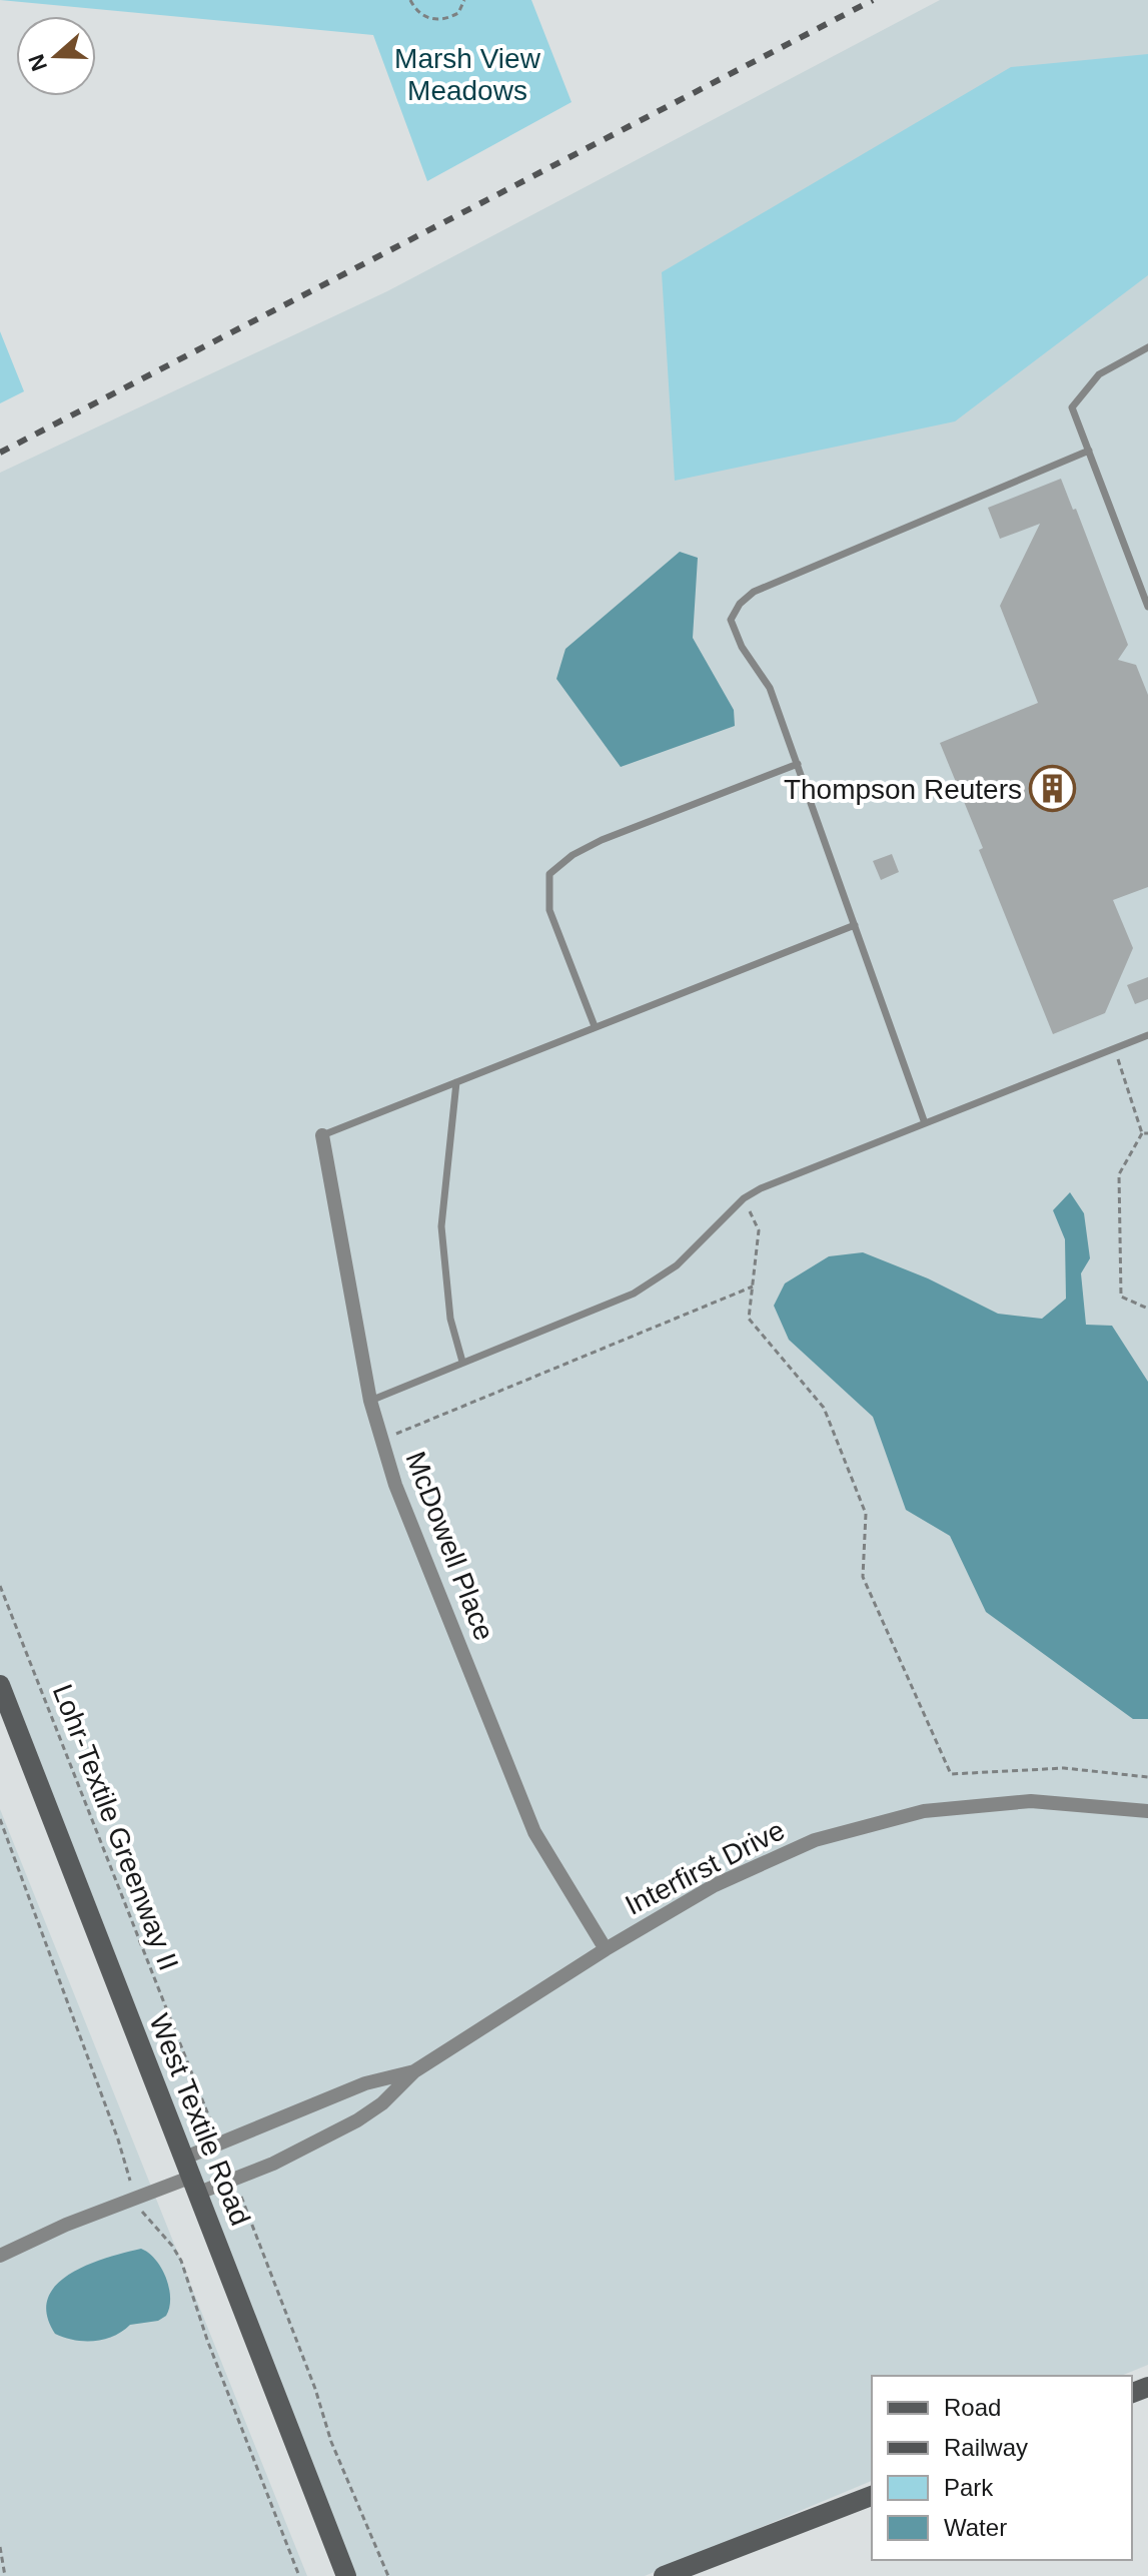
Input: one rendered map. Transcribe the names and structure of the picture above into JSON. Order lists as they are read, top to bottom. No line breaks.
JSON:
{"streets":{"main road":["West Textile Road"],"street":["McDowell Place","Interfirst Drive"],"path":["Lohr-Textile Greenway II"]},"crossings":[["McDowell Place","Interfirst Drive"],["Interfirst Drive","West Textile Road"]],"parks":["Marsh View Meadows"],"places":{"building":["Thompson Reuters"]},"legend":["Road","Railway","Park","Water"],"north":"left"}
